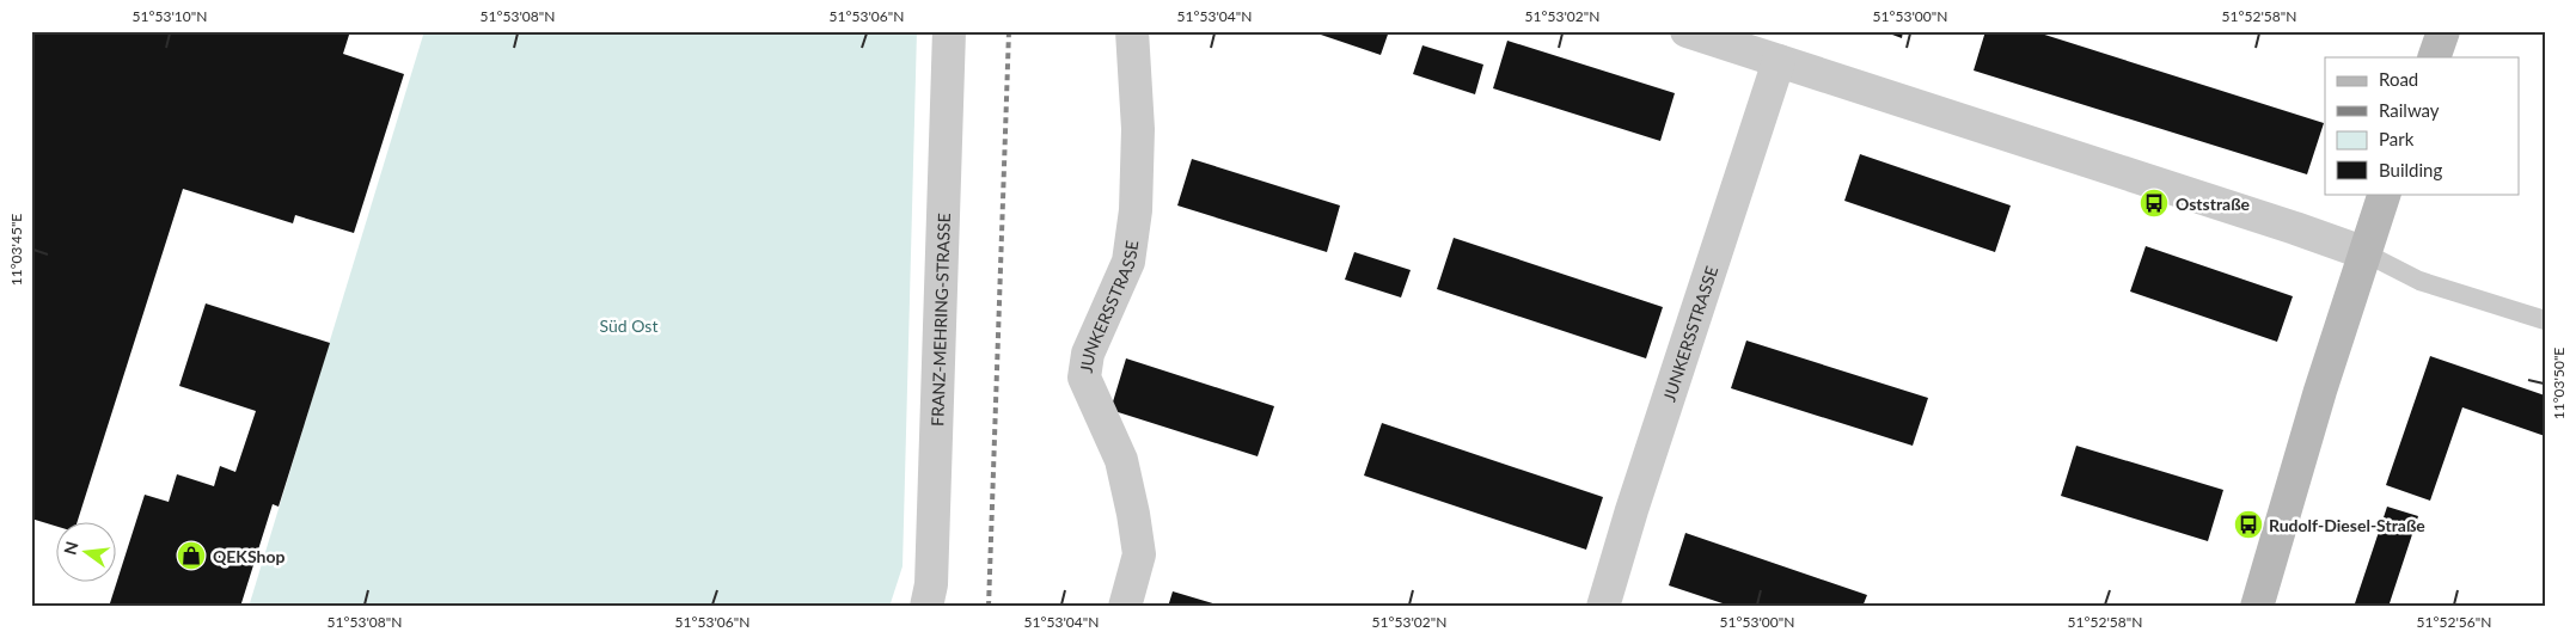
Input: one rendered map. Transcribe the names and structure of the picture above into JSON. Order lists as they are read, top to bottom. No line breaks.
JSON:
{"streets":{"street":["JUNKERSSTRASSE","FRANZ-MEHRING-STRASSE"]},"parks":["Süd Ost"],"places":{"bus stop":["Oststraße","Rudolf-Diesel-Straße"],"shop":["QEKShop"]},"legend":["Road","Railway","Park","Building"],"north":"left","coordinates":["51°53'10\"N","51°53'08\"N","51°53'06\"N","51°53'04\"N","51°53'02\"N","51°53'00\"N","51°52'58\"N","11°03'45\"E","11°03'50\"E","51°52'56\"N"]}
